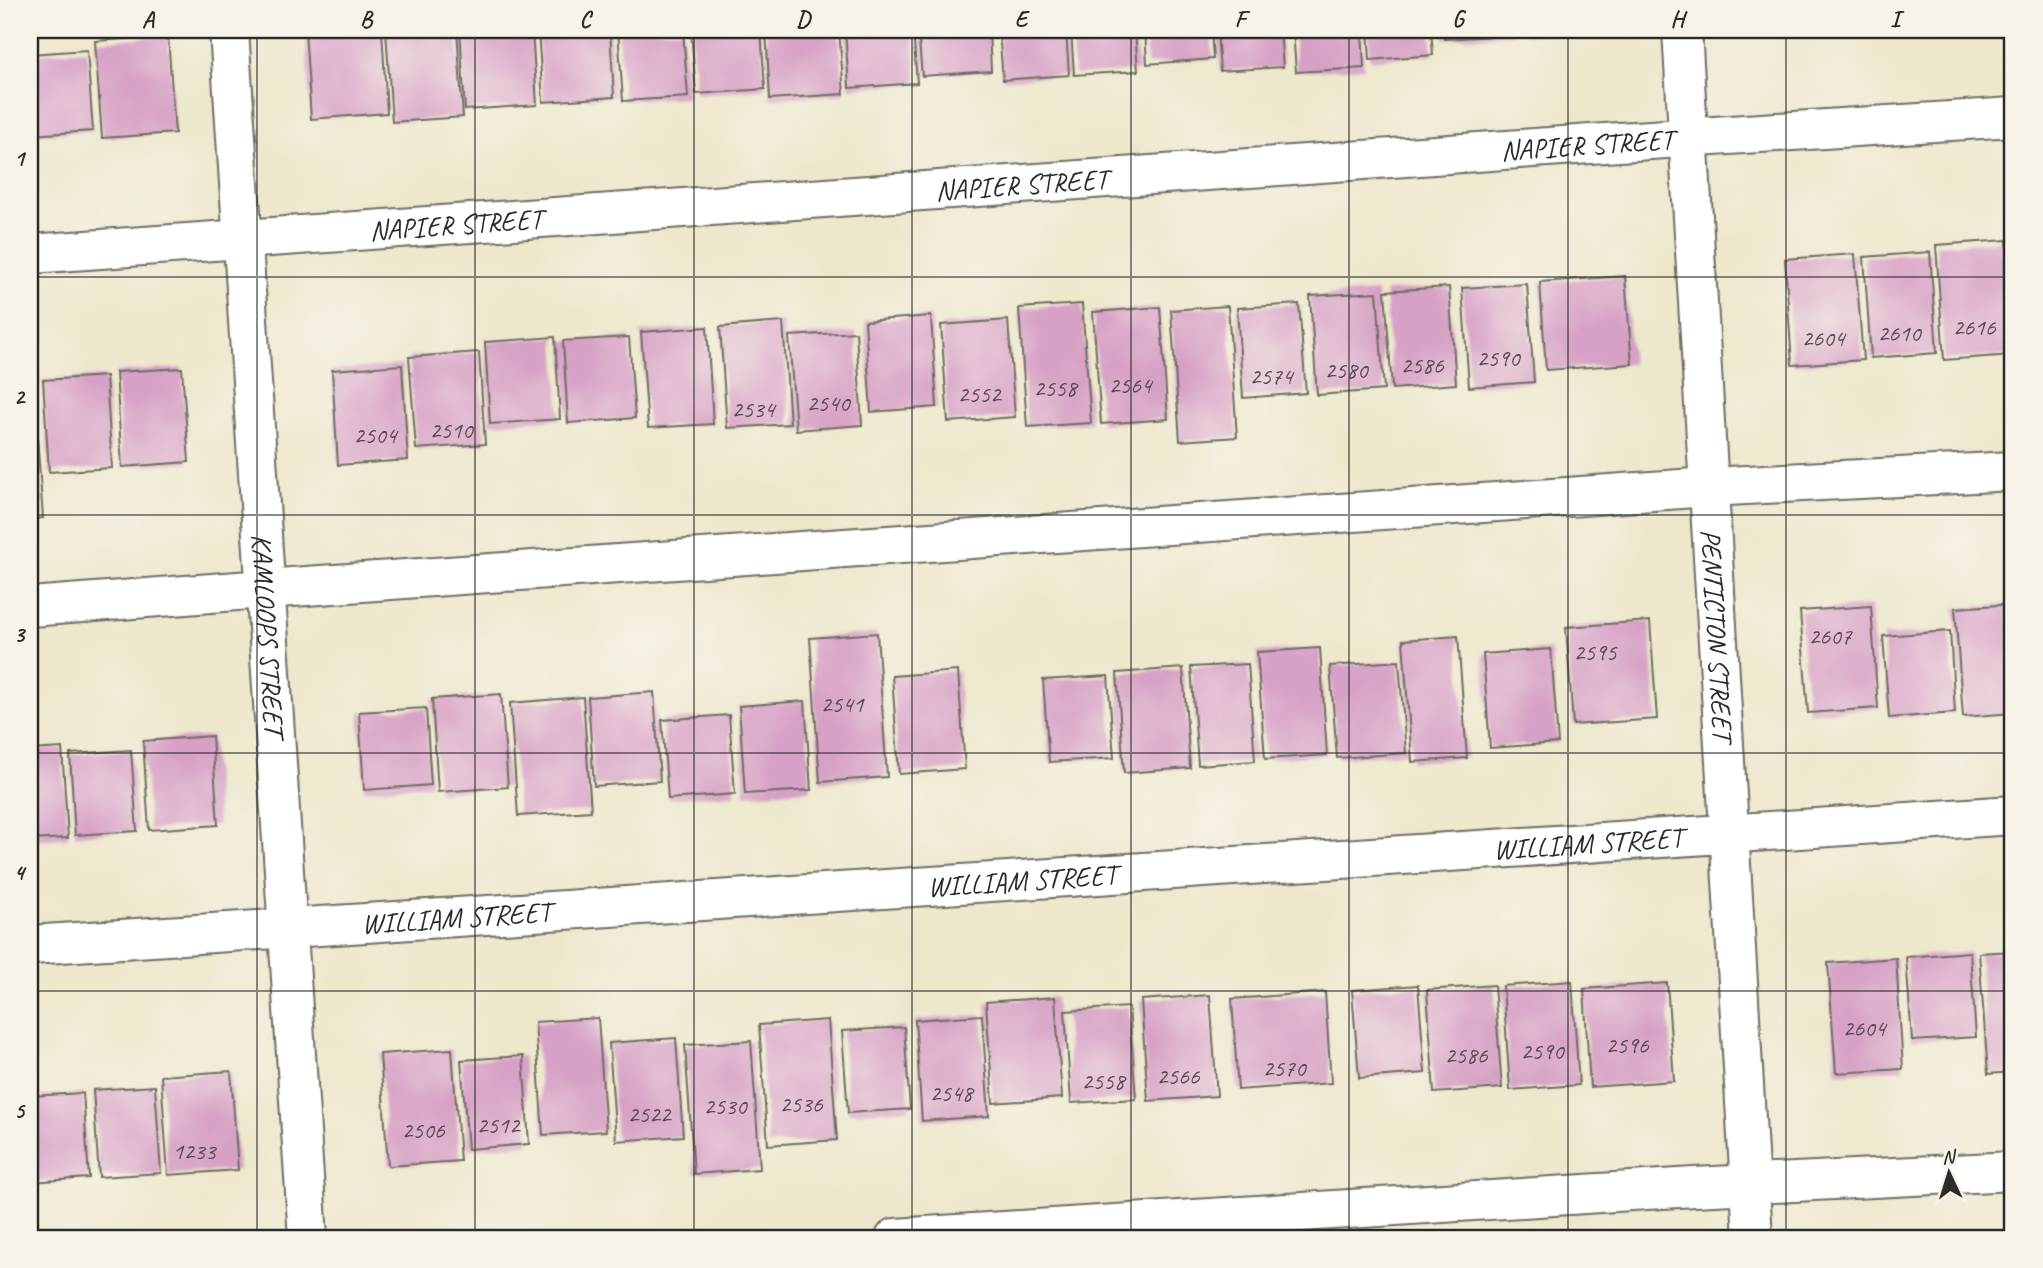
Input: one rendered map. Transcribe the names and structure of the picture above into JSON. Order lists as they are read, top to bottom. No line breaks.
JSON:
{"streets":{"street":["NAPIER STREET","KAMLOOPS STREET","PENTICTON STREET","WILLIAM STREET"]},"crossings":[["NAPIER STREET","KAMLOOPS STREET"],["NAPIER STREET","PENTICTON STREET"],["KAMLOOPS STREET","WILLIAM STREET"],["PENTICTON STREET","WILLIAM STREET"]],"house_numbers":["2616","2610","2604","2590","2586","2580","2574","2564","2558","2552","2540","2534","2510","2504","2607","2595","2541","2604","2596","2590","2586","2570","2566","2558","2548","2536","2530","2522","2512","2506","1233"],"north":"top","grid":{"columns":["A","B","C","D","E","F","G","H","I"],"rows":["1","2","3","4","5"]}}
